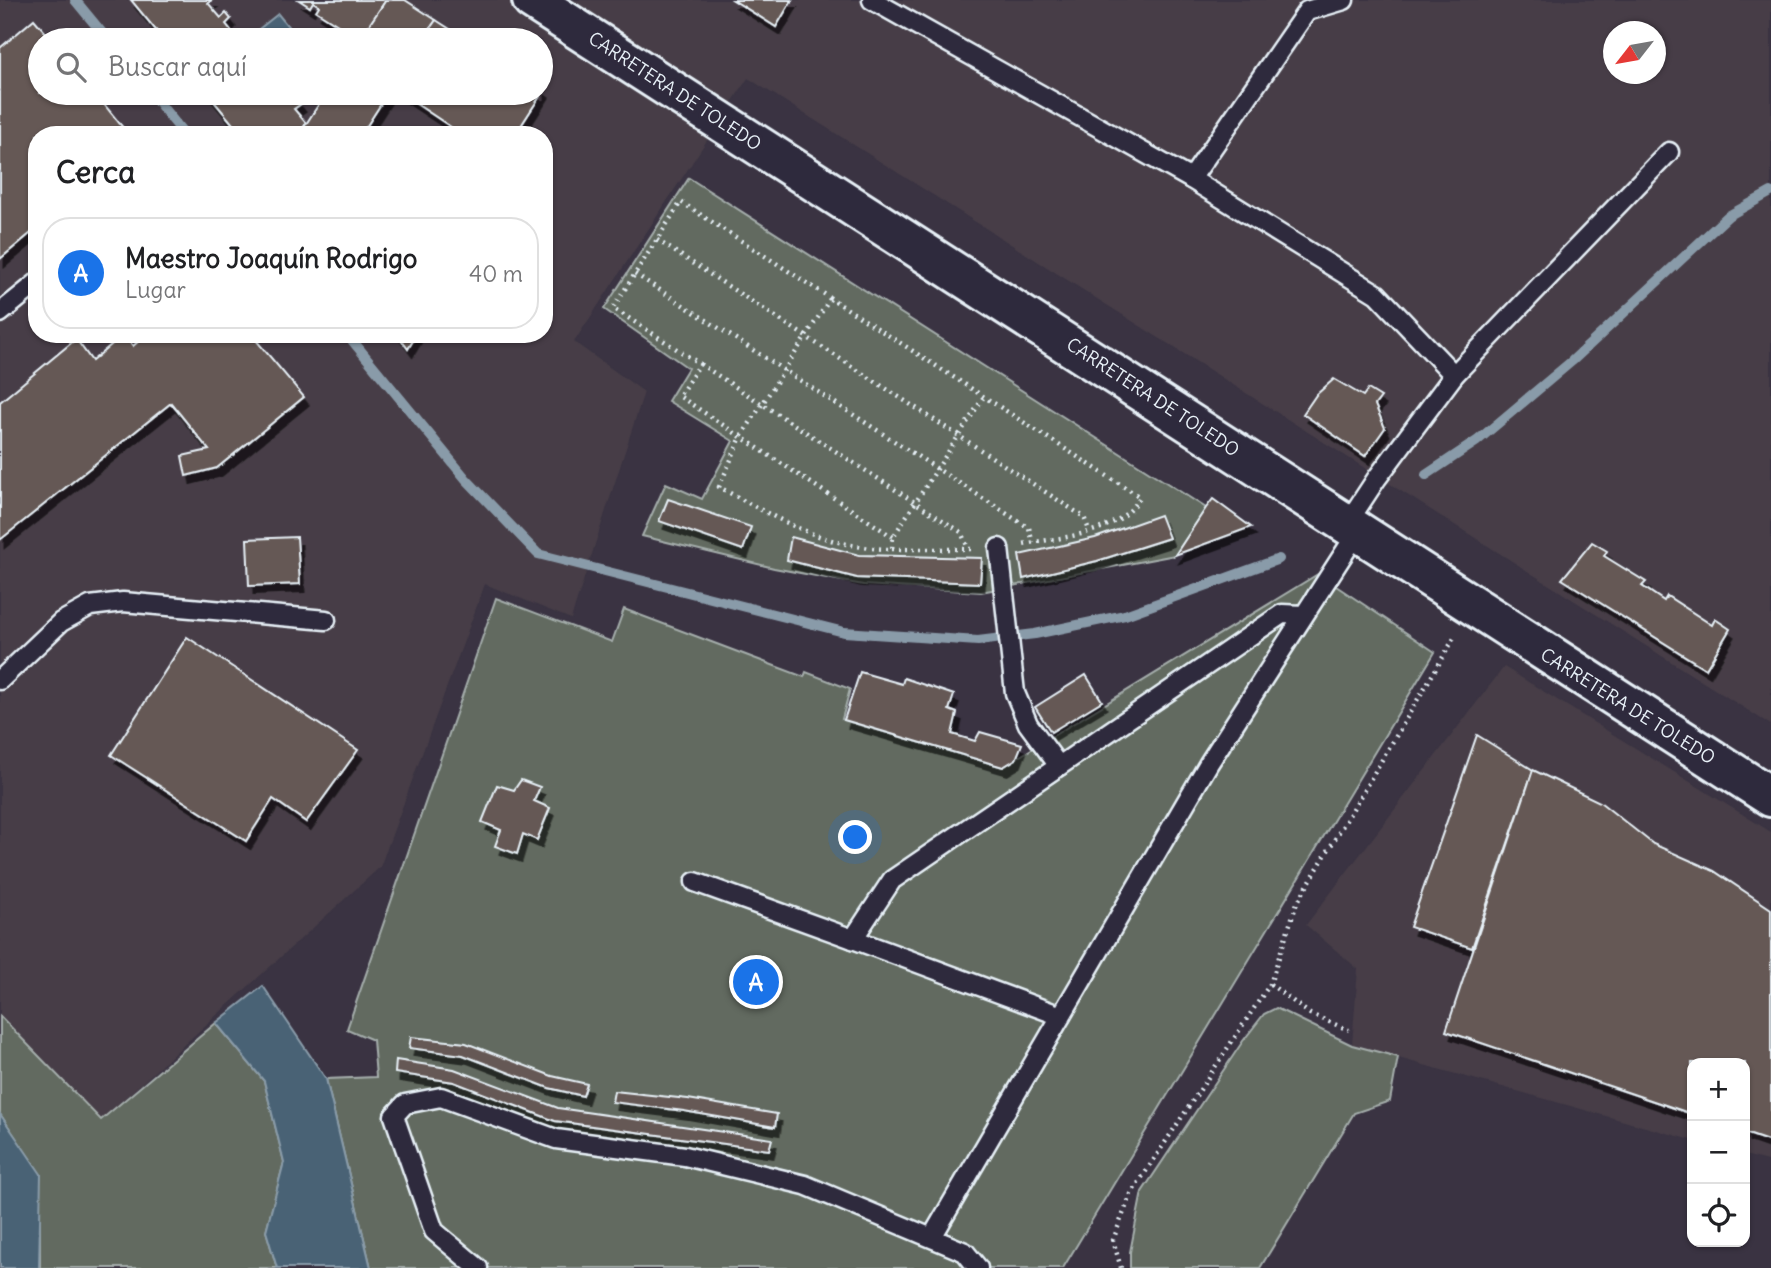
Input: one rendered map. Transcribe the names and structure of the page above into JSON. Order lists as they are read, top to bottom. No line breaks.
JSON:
{"streets":{"street":["CARRETERA DE TOLEDO"]},"north":"bottom left","page":{"search":"Buscar aquí","heading":"Cerca","list":[{"mark":"A","name":"Maestro Joaquín Rodrigo","note":"Lugar","value":"40 m"}],"pins":"A","map_buttons":["+","−"]}}
